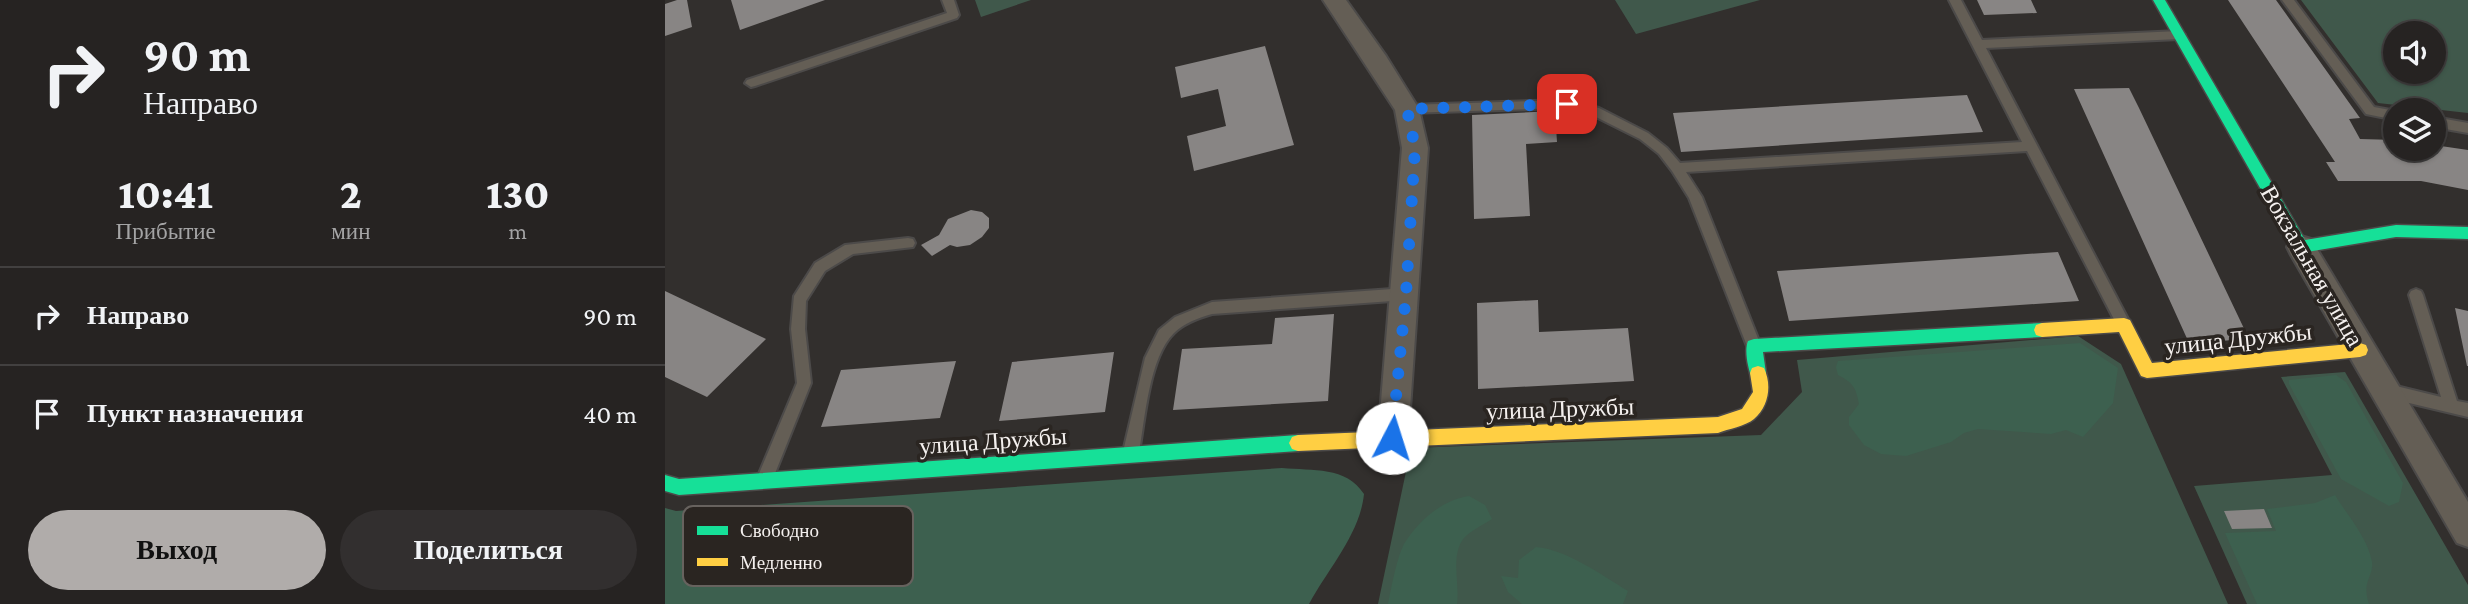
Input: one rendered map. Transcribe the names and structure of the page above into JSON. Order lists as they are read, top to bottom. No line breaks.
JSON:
{"streets":{"street":["Вокзальная улица","улица Дружбы"]},"crossings":[["Вокзальная улица","улица Дружбы"]],"legend":["Свободно","Медленно"],"page":{"turn":["90 m","Направо"],"eta":["10:41","Прибытие","2","мин","130","m"],"list":[{"name":"Направо","value":"90 m"},{"name":"Пункт назначения","value":"40 m"}],"buttons":["Выход","Поделиться"]}}
